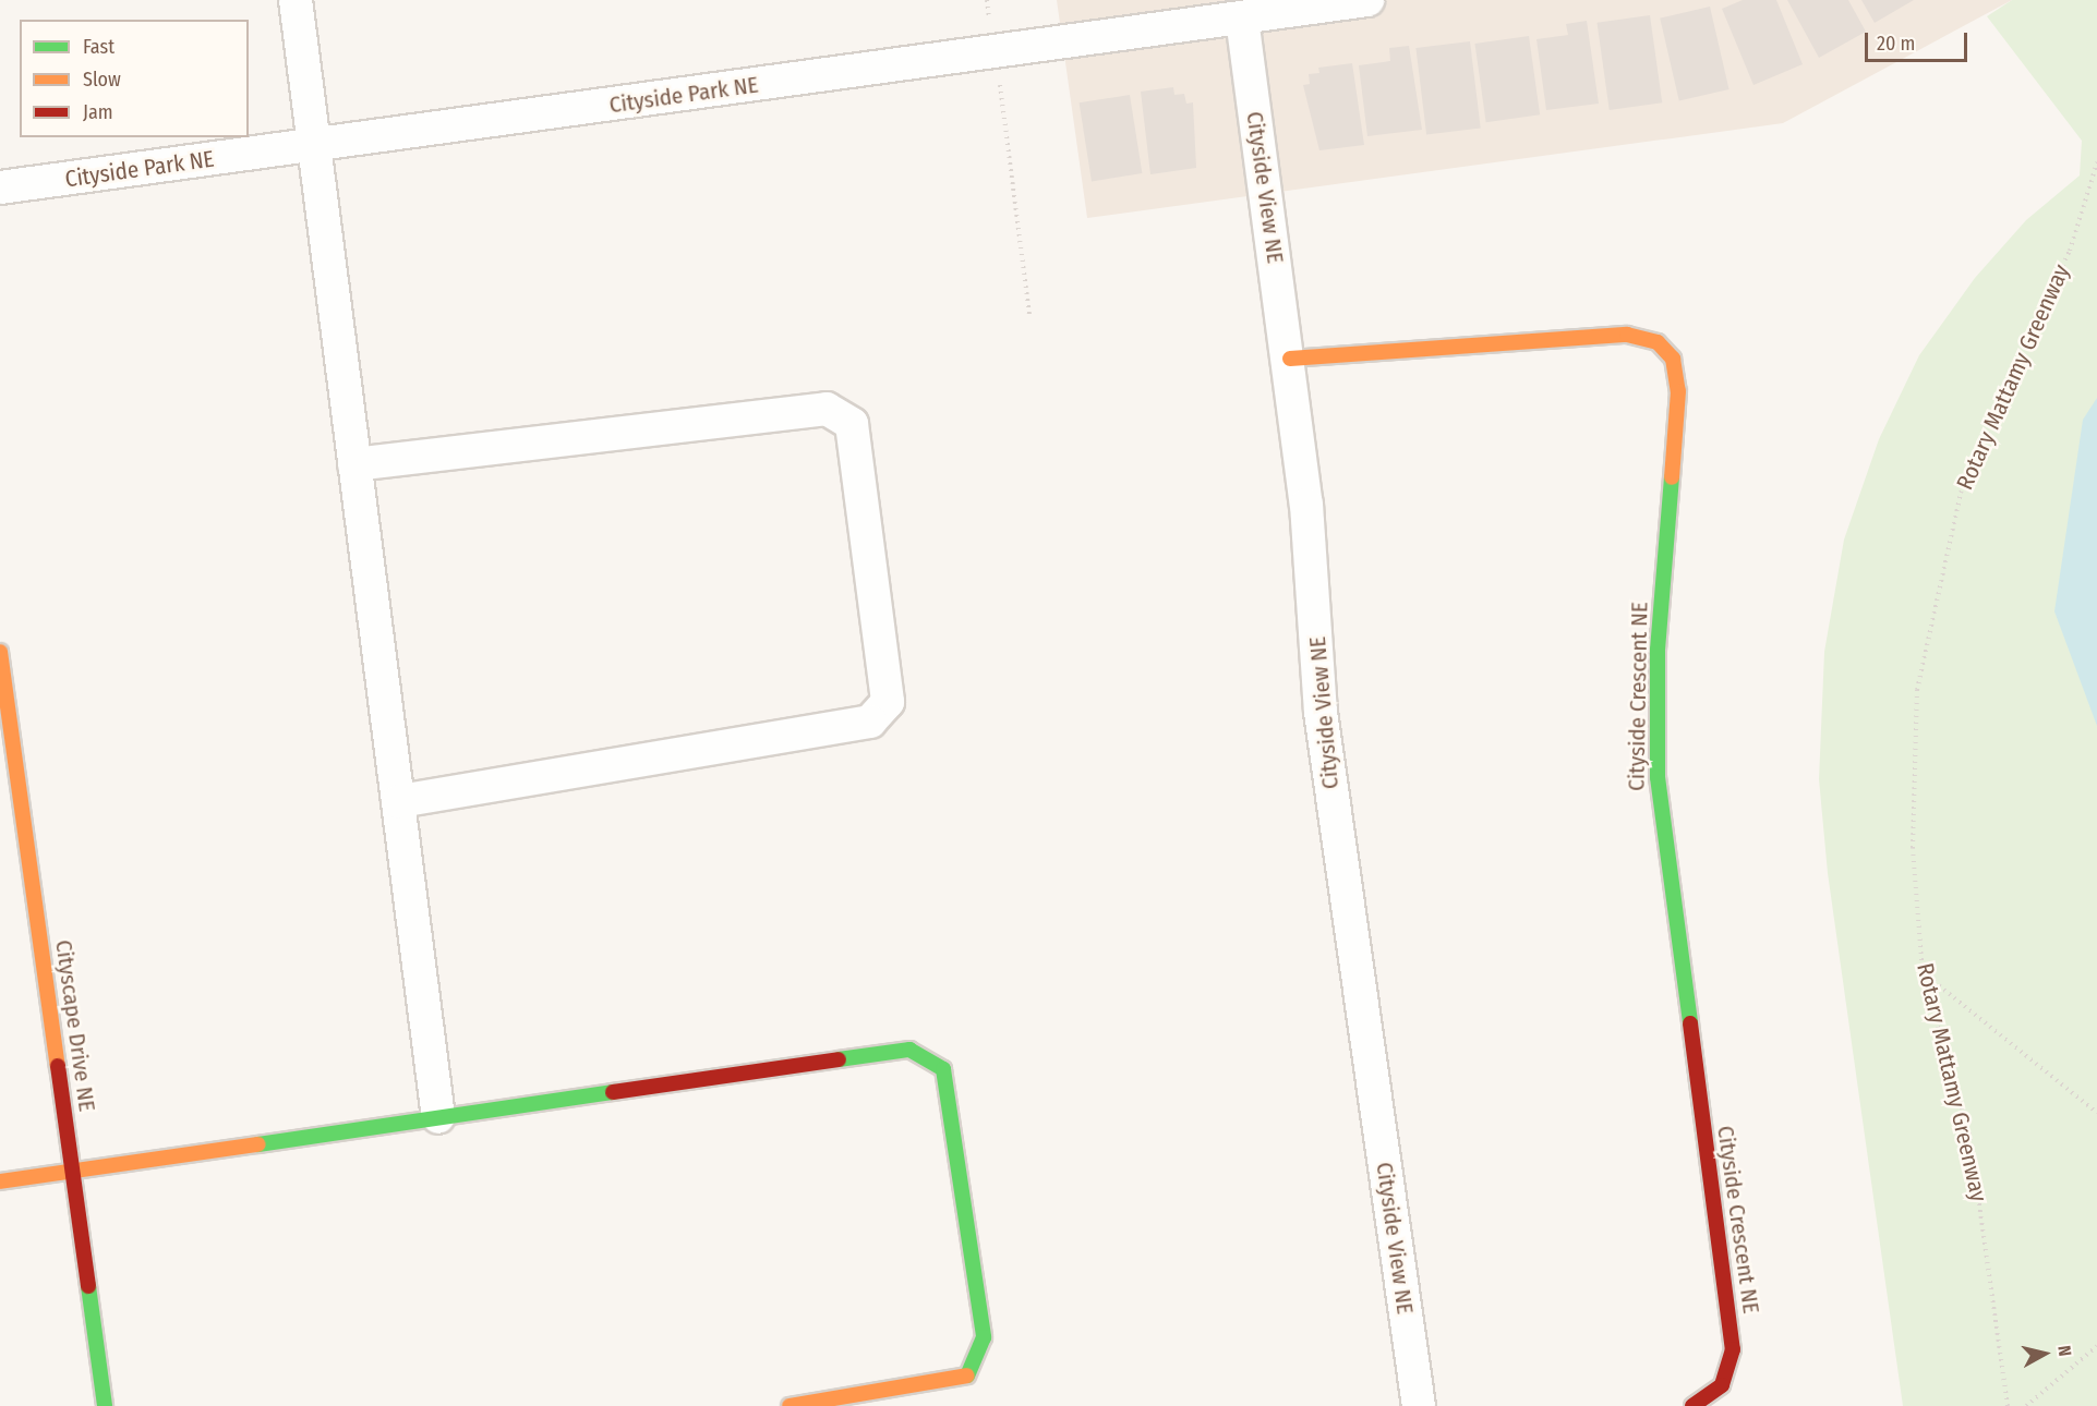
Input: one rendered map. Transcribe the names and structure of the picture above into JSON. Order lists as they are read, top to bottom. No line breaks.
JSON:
{"streets":{"street":["Cityside Park NE","Cityside View NE","Cityside Crescent NE","Cityscape Drive NE"],"path":["Rotary Mattamy Greenway"]},"crossings":[["Cityside Park NE","Cityside View NE"],["Cityside View NE","Cityside Crescent NE"]],"legend":["Fast","Slow","Jam"],"scale_bar":"20 m","north":"right"}
